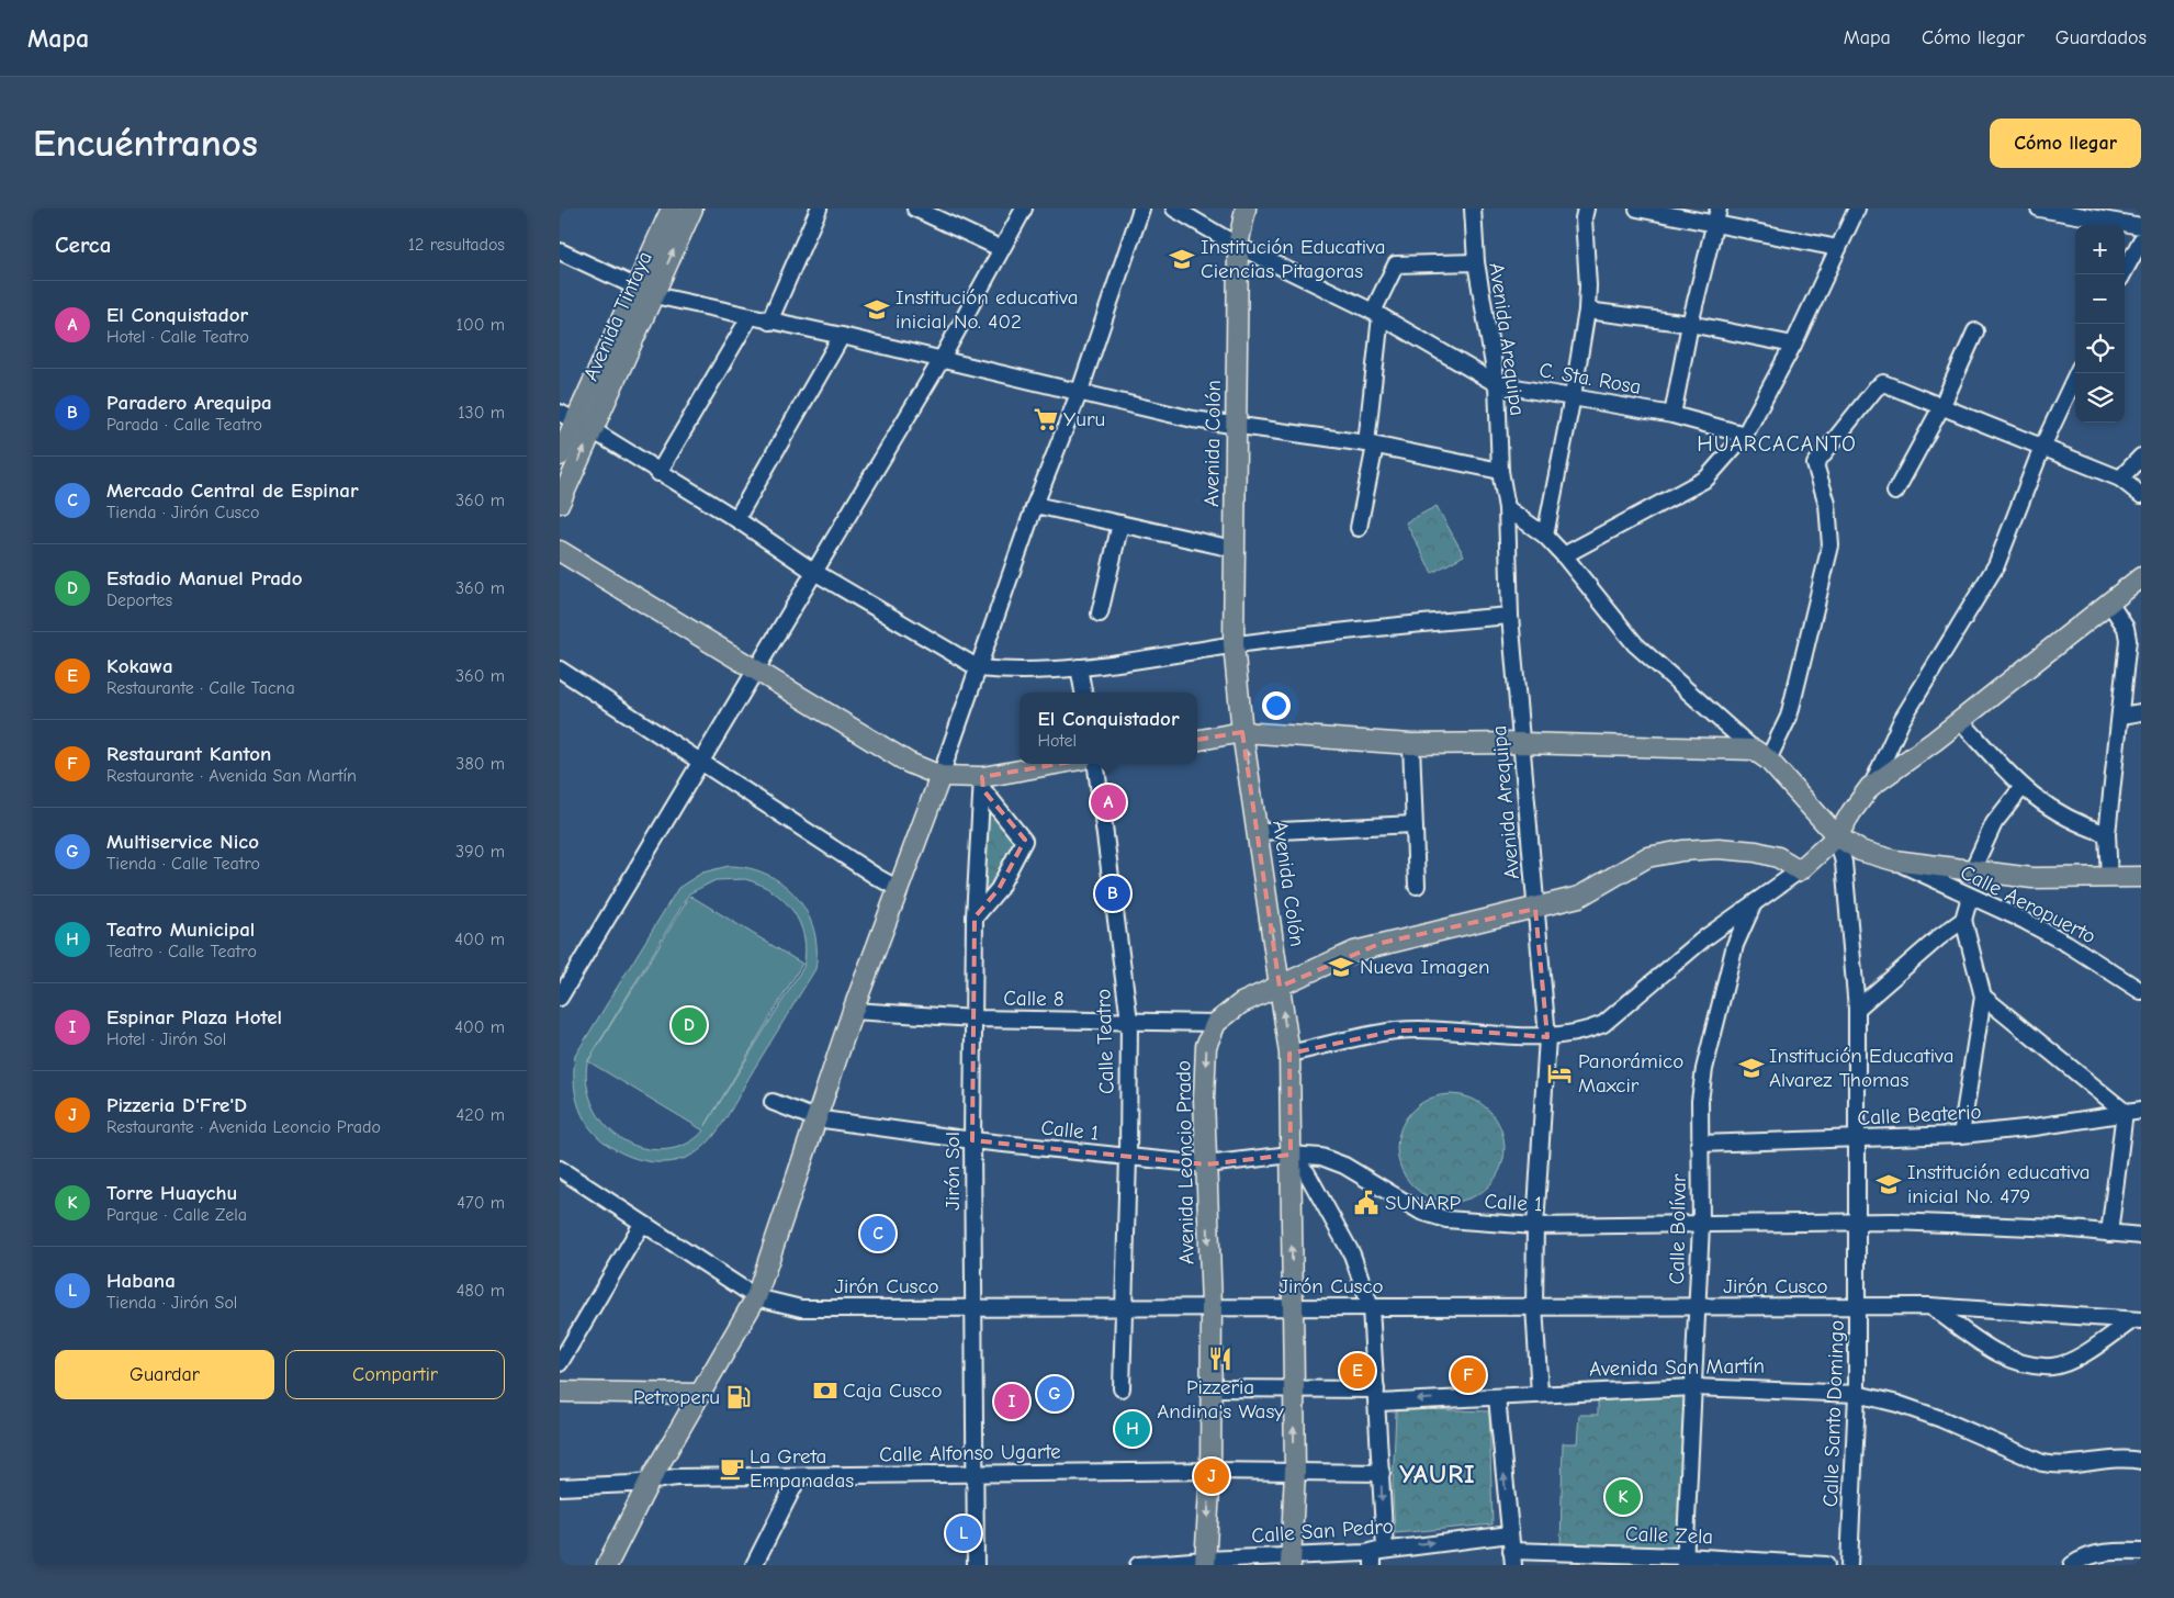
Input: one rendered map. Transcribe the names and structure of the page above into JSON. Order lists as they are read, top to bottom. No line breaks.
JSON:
{"streets":{"main road":["Avenida Tintaya","Avenida Colón","Avenida Leoncio Prado"],"street":["Avenida Arequipa","C. Sta. Rosa","Calle Aeropuerto","Calle 8","Calle Teatro","Calle Beaterio","Calle 1","Jirón Sol","Calle Bolívar","Jirón Cusco","Avenida San Martín","Calle Santo Domingo","Calle Alfonso Ugarte","Calle San Pedro","Calle Zela"]},"crossings":[["Avenida Arequipa","C. Sta. Rosa"],["Avenida Arequipa","Calle 1"],["Avenida Arequipa","Jirón Cusco"],["Avenida Arequipa","Avenida San Martín"],["C. Sta. Rosa","Avenida Colón"],["Avenida Colón","Calle 1"],["Avenida Colón","Jirón Cusco"],["Avenida Colón","Avenida San Martín"],["Avenida Colón","Calle Alfonso Ugarte"],["Avenida Colón","Calle San Pedro"],["Calle 8","Calle Teatro"],["Calle 8","Avenida Leoncio Prado"],["Calle 8","Jirón Sol"],["Calle Teatro","Calle 1"],["Calle Teatro","Jirón Cusco"],["Calle Beaterio","Calle Bolívar"],["Calle Beaterio","Calle Santo Domingo"],["Calle 1","Avenida Leoncio Prado"],["Calle 1","Jirón Sol"],["Calle 1","Calle Bolívar"],["Calle 1","Calle Santo Domingo"],["Avenida Leoncio Prado","Jirón Cusco"],["Avenida Leoncio Prado","Avenida San Martín"],["Avenida Leoncio Prado","Calle Alfonso Ugarte"],["Avenida Leoncio Prado","Calle San Pedro"],["Jirón Sol","Jirón Cusco"],["Jirón Sol","Calle Alfonso Ugarte"],["Calle Bolívar","Jirón Cusco"],["Calle Bolívar","Avenida San Martín"],["Calle Bolívar","Calle Zela"],["Jirón Cusco","Calle Santo Domingo"],["Avenida San Martín","Calle Santo Domingo"]],"one_way":["Avenida Colón","Avenida Leoncio Prado","Calle San Pedro"],"districts":["HUARCACANTO","YAURI"],"places":{"school or university":["Institución Educativa Ciencias Pitagoras","Institución educativa inicial No. 402","Nueva Imagen","Institución Educativa Alvarez Thomas","Institución educativa inicial No. 479"],"supermarket":["Yuru"],"hotel":["Panorámico Maxcir"],"public building":["SUNARP"],"restaurant":["Pizzeria Andina's Wasy"],"bank":["Caja Cusco"],"fuel station":["Petroperu"],"cafe":["La Greta Empanadas"]},"page":{"header":"Mapa","nav":["Mapa","Cómo llegar","Guardados"],"buttons":["Cómo llegar",["Guardar","Compartir"]],"title":"Encuéntranos","heading":["Cerca","12 resultados"],"map_buttons":["+","−"],"list":[{"mark":"A","name":"El Conquistador","note":"Hotel · Calle Teatro","value":"100 m"},{"mark":"B","name":"Paradero Arequipa","note":"Parada · Calle Teatro","value":"130 m"},{"mark":"C","name":"Mercado Central de Espinar","note":"Tienda · Jirón Cusco","value":"360 m"},{"mark":"D","name":"Estadio Manuel Prado","note":"Deportes","value":"360 m"},{"mark":"E","name":"Kokawa","note":"Restaurante · Calle Tacna","value":"360 m"},{"mark":"F","name":"Restaurant Kanton","note":"Restaurante · Avenida San Martín","value":"380 m"},{"mark":"G","name":"Multiservice Nico","note":"Tienda · Calle Teatro","value":"390 m"},{"mark":"H","name":"Teatro Municipal","note":"Teatro · Calle Teatro","value":"400 m"},{"mark":"I","name":"Espinar Plaza Hotel","note":"Hotel · Jirón Sol","value":"400 m"},{"mark":"J","name":"Pizzeria D'Fre'D","note":"Restaurante · Avenida Leoncio Prado","value":"420 m"},{"mark":"K","name":"Torre Huaychu","note":"Parque · Calle Zela","value":"470 m"},{"mark":"L","name":"Habana","note":"Tienda · Jirón Sol","value":"480 m"}],"popup":["El Conquistador","Hotel"],"pins":["A","B","D","C","E","F","G","I","H","J","K","L"]}}
